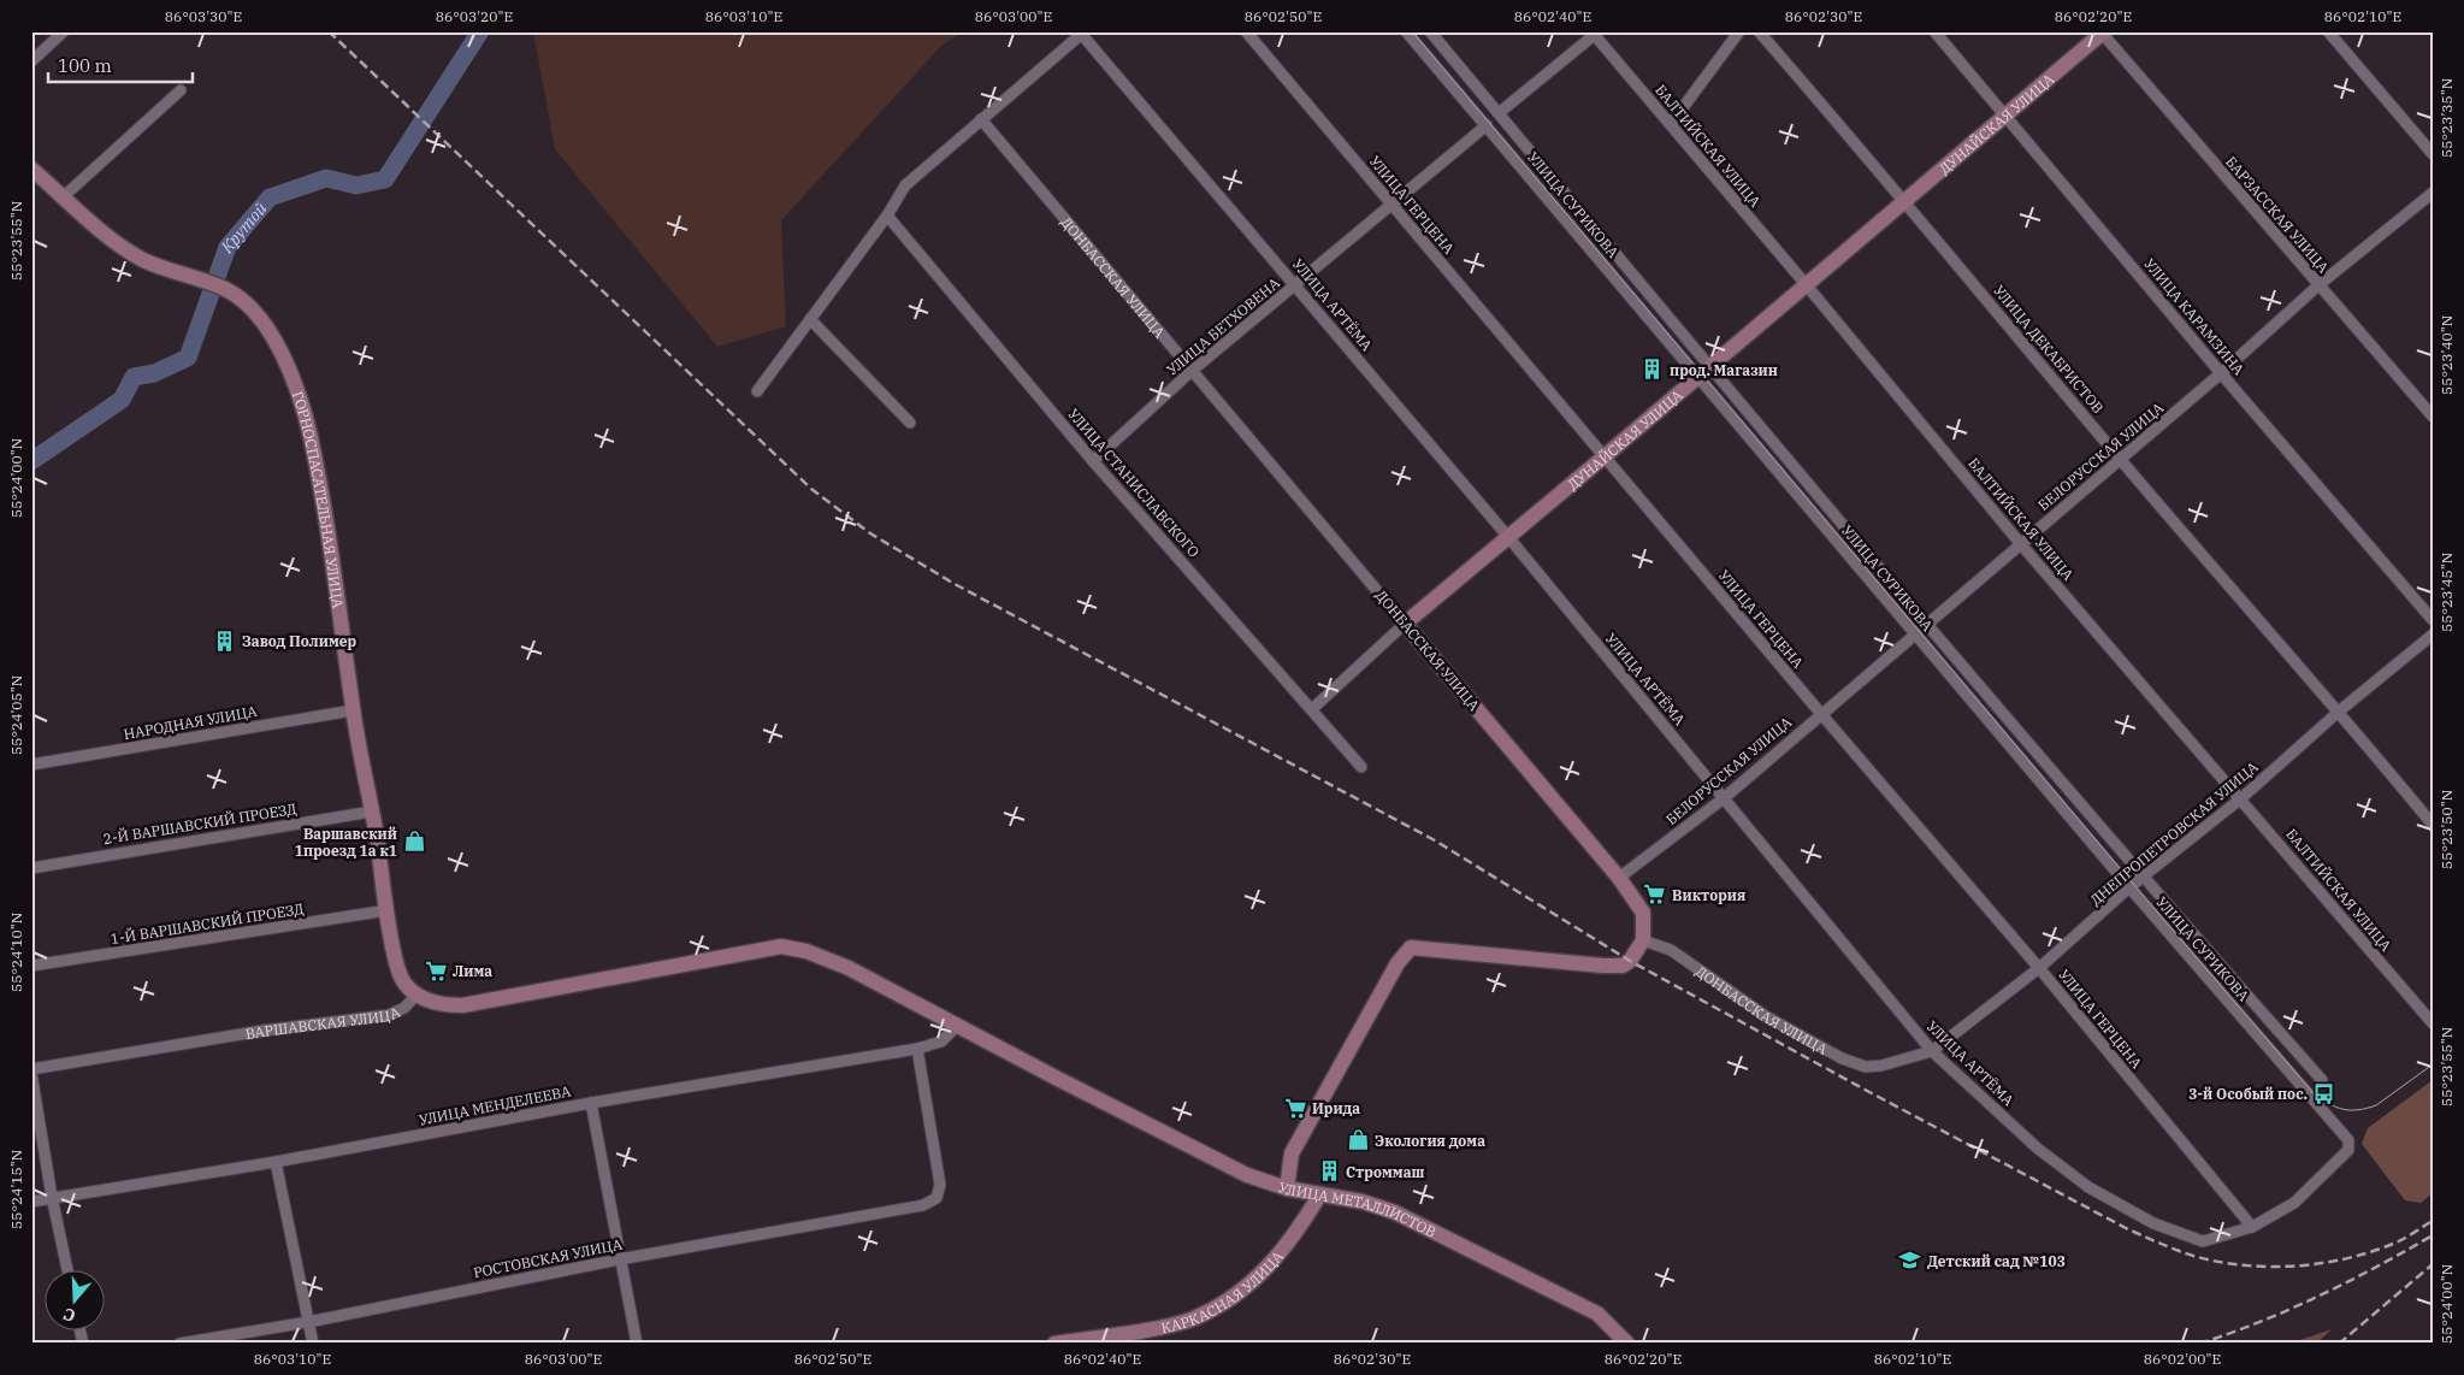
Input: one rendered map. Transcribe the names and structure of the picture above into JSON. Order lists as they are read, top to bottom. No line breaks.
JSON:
{"streets":{"main road":["ДУНАЙСКАЯ УЛИЦА","ДОНБАССКАЯ УЛИЦА","ГОРНОСПАСАТЕЛЬНАЯ УЛИЦА","ВАРШАВСКАЯ УЛИЦА","УЛИЦА МЕТАЛЛИСТОВ","КАРКАСНАЯ УЛИЦА"],"street":["БАЛТИЙСКАЯ УЛИЦА","УЛИЦА ГЕРЦЕНА","УЛИЦА СУРИКОВА","БАРЗАССКАЯ УЛИЦА","УЛИЦА АРТЁМА","УЛИЦА КАРАМЗИНА","УЛИЦА БЕТХОВЕНА","УЛИЦА ДЕКАБРИСТОВ","БЕЛОРУССКАЯ УЛИЦА","УЛИЦА СТАНИСЛАВСКОГО","НАРОДНАЯ УЛИЦА","2-Й ВАРШАВСКИЙ ПРОЕЗД","ДНЕПРОПЕТРОВСКАЯ УЛИЦА","1-Й ВАРШАВСКИЙ ПРОЕЗД","УЛИЦА МЕНДЕЛЕЕВА","РОСТОВСКАЯ УЛИЦА"]},"crossings":[["ДУНАЙСКАЯ УЛИЦА","БАЛТИЙСКАЯ УЛИЦА"],["ДУНАЙСКАЯ УЛИЦА","УЛИЦА ГЕРЦЕНА"],["ДУНАЙСКАЯ УЛИЦА","УЛИЦА СУРИКОВА"],["ДУНАЙСКАЯ УЛИЦА","БАРЗАССКАЯ УЛИЦА"],["ДУНАЙСКАЯ УЛИЦА","ДОНБАССКАЯ УЛИЦА"],["ДУНАЙСКАЯ УЛИЦА","УЛИЦА АРТЁМА"],["ДУНАЙСКАЯ УЛИЦА","УЛИЦА КАРАМЗИНА"],["ДУНАЙСКАЯ УЛИЦА","УЛИЦА ДЕКАБРИСТОВ"],["ДУНАЙСКАЯ УЛИЦА","УЛИЦА СТАНИСЛАВСКОГО"],["БАЛТИЙСКАЯ УЛИЦА","БЕЛОРУССКАЯ УЛИЦА"],["БАЛТИЙСКАЯ УЛИЦА","ДНЕПРОПЕТРОВСКАЯ УЛИЦА"],["УЛИЦА ГЕРЦЕНА","УЛИЦА АРТЁМА"],["УЛИЦА ГЕРЦЕНА","УЛИЦА БЕТХОВЕНА"],["УЛИЦА ГЕРЦЕНА","БЕЛОРУССКАЯ УЛИЦА"],["УЛИЦА ГЕРЦЕНА","ДНЕПРОПЕТРОВСКАЯ УЛИЦА"],["УЛИЦА СУРИКОВА","УЛИЦА АРТЁМА"],["УЛИЦА СУРИКОВА","УЛИЦА БЕТХОВЕНА"],["УЛИЦА СУРИКОВА","БЕЛОРУССКАЯ УЛИЦА"],["УЛИЦА СУРИКОВА","ДНЕПРОПЕТРОВСКАЯ УЛИЦА"],["БАРЗАССКАЯ УЛИЦА","БЕЛОРУССКАЯ УЛИЦА"],["ДОНБАССКАЯ УЛИЦА","УЛИЦА АРТЁМА"],["ДОНБАССКАЯ УЛИЦА","УЛИЦА БЕТХОВЕНА"],["ДОНБАССКАЯ УЛИЦА","БЕЛОРУССКАЯ УЛИЦА"],["ДОНБАССКАЯ УЛИЦА","ДНЕПРОПЕТРОВСКАЯ УЛИЦА"],["ДОНБАССКАЯ УЛИЦА","УЛИЦА МЕТАЛЛИСТОВ"],["УЛИЦА АРТЁМА","УЛИЦА БЕТХОВЕНА"],["УЛИЦА АРТЁМА","БЕЛОРУССКАЯ УЛИЦА"],["УЛИЦА АРТЁМА","ДНЕПРОПЕТРОВСКАЯ УЛИЦА"],["УЛИЦА КАРАМЗИНА","БЕЛОРУССКАЯ УЛИЦА"],["УЛИЦА БЕТХОВЕНА","УЛИЦА СТАНИСЛАВСКОГО"],["УЛИЦА ДЕКАБРИСТОВ","БЕЛОРУССКАЯ УЛИЦА"],["УЛИЦА ДЕКАБРИСТОВ","ДНЕПРОПЕТРОВСКАЯ УЛИЦА"],["ГОРНОСПАСАТЕЛЬНАЯ УЛИЦА","НАРОДНАЯ УЛИЦА"],["ГОРНОСПАСАТЕЛЬНАЯ УЛИЦА","2-Й ВАРШАВСКИЙ ПРОЕЗД"],["ГОРНОСПАСАТЕЛЬНАЯ УЛИЦА","1-Й ВАРШАВСКИЙ ПРОЕЗД"],["ГОРНОСПАСАТЕЛЬНАЯ УЛИЦА","ВАРШАВСКАЯ УЛИЦА"],["ВАРШАВСКАЯ УЛИЦА","УЛИЦА МЕНДЕЛЕЕВА"],["УЛИЦА МЕНДЕЛЕЕВА","РОСТОВСКАЯ УЛИЦА"],["УЛИЦА МЕТАЛЛИСТОВ","КАРКАСНАЯ УЛИЦА"]],"water":["Крутой"],"places":{"building":["прод. Магазин","Завод Полимер","Строммаш"],"shop":["Варшавский 1проезд 1а к1","Экология дома"],"supermarket":["Виктория","Лима","Ирида"],"bus stop":["3-й Особый пос."],"school or university":["Детский сад №103"]},"scale_bar":"100 m","north":"bottom","coordinates":["86°03'30\"E","86°03'20\"E","86°03'10\"E","86°03'00\"E","86°02'50\"E","86°02'40\"E","86°02'30\"E","86°02'20\"E","86°02'10\"E","55°23'35\"N","55°23'55\"N","55°23'40\"N","55°24'00\"N","55°23'45\"N","55°24'05\"N","55°23'50\"N","55°24'10\"N","55°24'15\"N","86°02'00\"E"]}
